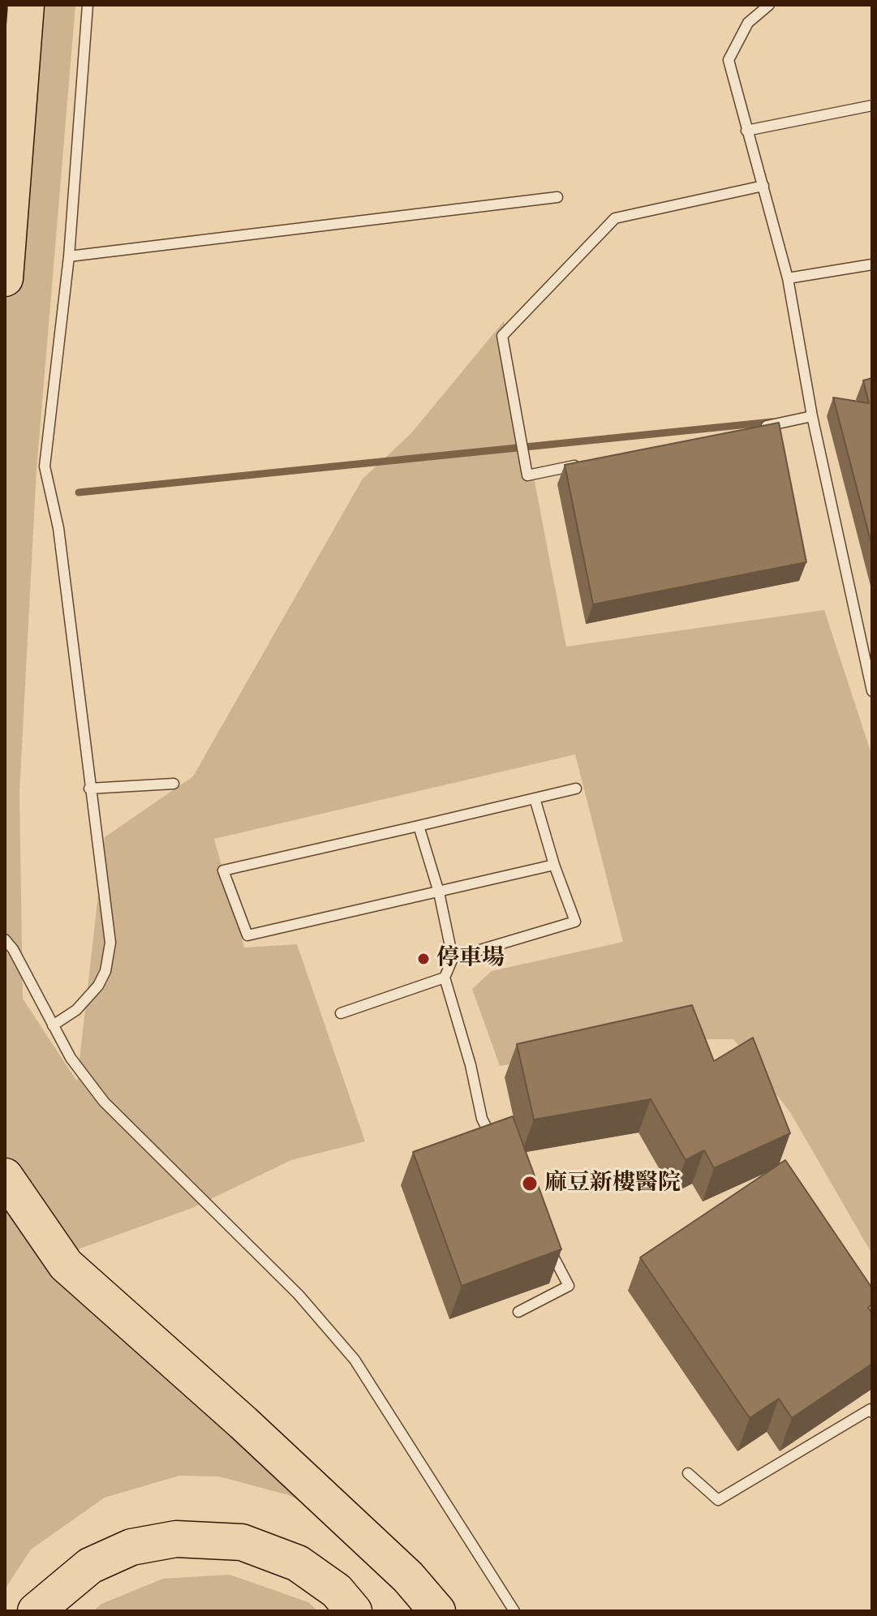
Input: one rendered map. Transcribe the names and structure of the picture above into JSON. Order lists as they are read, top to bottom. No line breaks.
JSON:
{"places":["停車場","麻豆新樓醫院"]}
